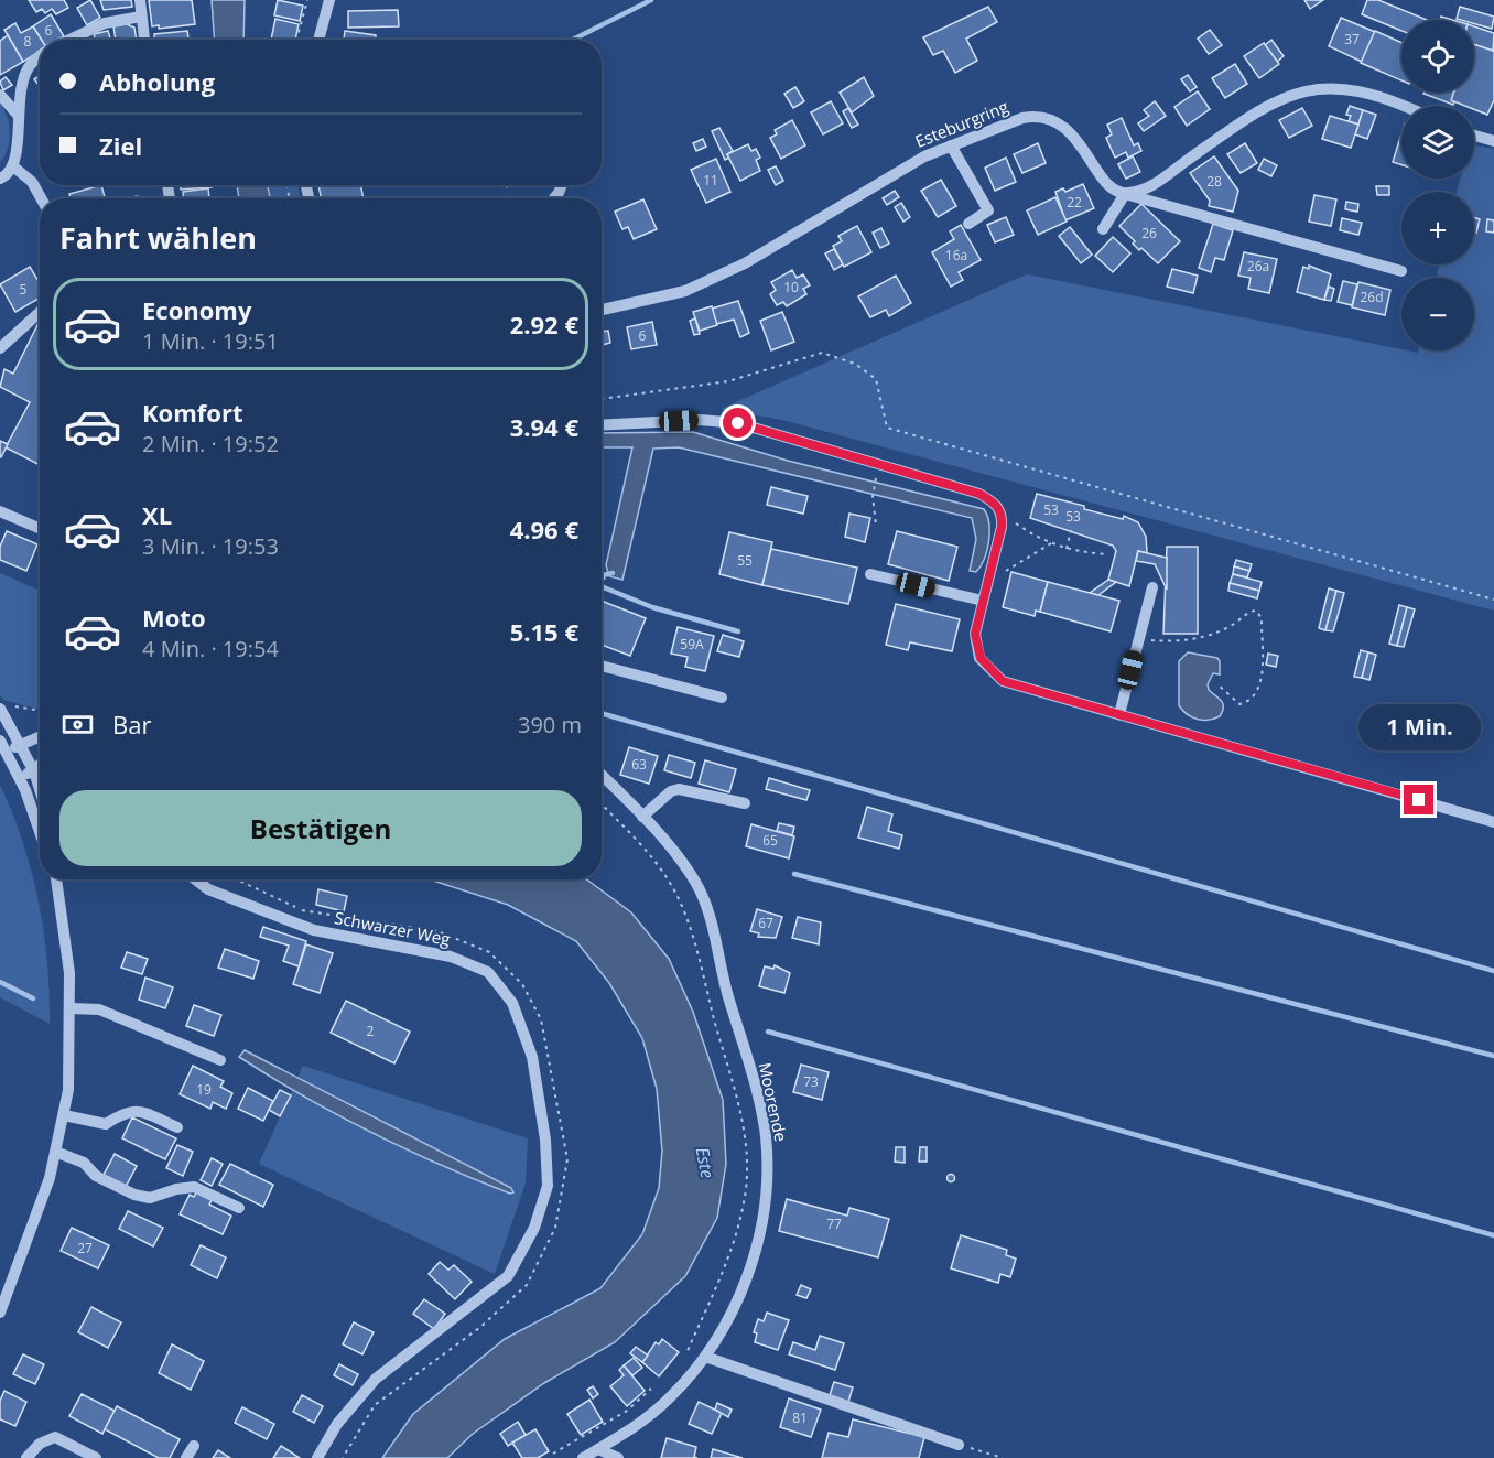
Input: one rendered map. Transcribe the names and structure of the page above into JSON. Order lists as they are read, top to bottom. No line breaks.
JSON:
{"streets":{"street":["Esteburgring","Schwarzer Weg","Moorende"]},"water":["Este"],"house_numbers":["6","37","8","11","28","22","26","16a","26a","10","5","26d","6","53","53","55","59A","63","65","67","2","73","19","77","27","81"],"page":{"map_buttons":["+","−"],"banner":["Abholung","Ziel"],"heading":"Fahrt wählen","list":[{"name":"Economy","note":"1 Min. · 19:51","value":"2.92 €"},{"name":"Komfort","note":"2 Min. · 19:52","value":"3.94 €"},{"name":"XL","note":"3 Min. · 19:53","value":"4.96 €"},{"name":"Moto","note":"4 Min. · 19:54","value":"5.15 €"}],"pay":["Bar","390 m"],"bubble":"1 Min.","buttons":"Bestätigen"}}
